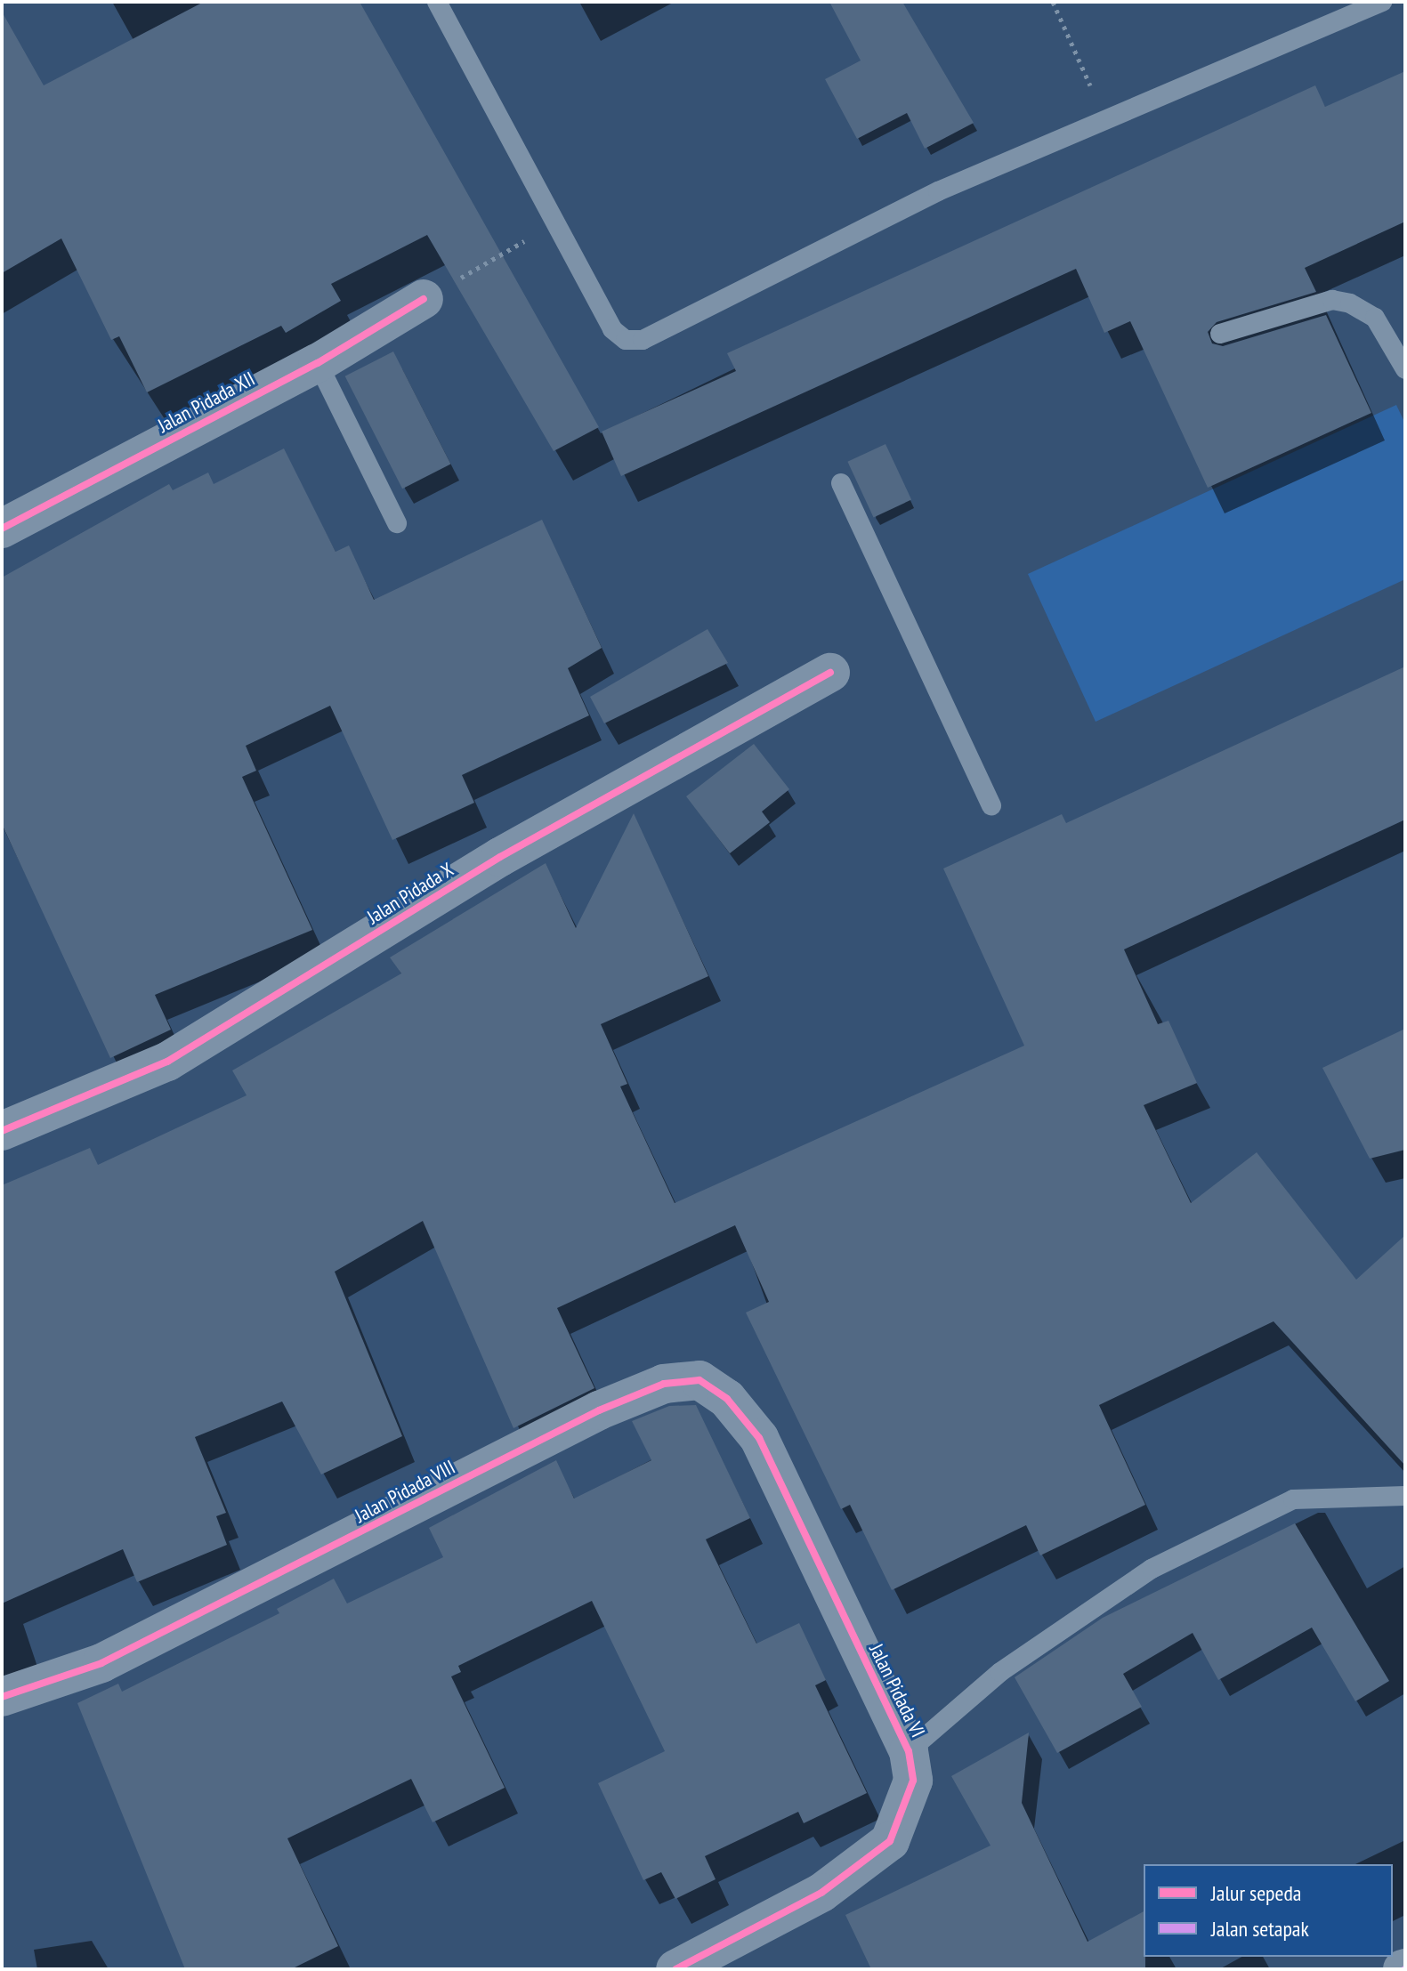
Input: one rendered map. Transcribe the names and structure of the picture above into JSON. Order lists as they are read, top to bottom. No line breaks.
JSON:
{"streets":{"street":["Jalan Pidada XII","Jalan Pidada X","Jalan Pidada VIII","Jalan Pidada VI"]},"crossings":[["Jalan Pidada VIII","Jalan Pidada VI"]],"legend":["Jalur sepeda","Jalan setapak"]}
